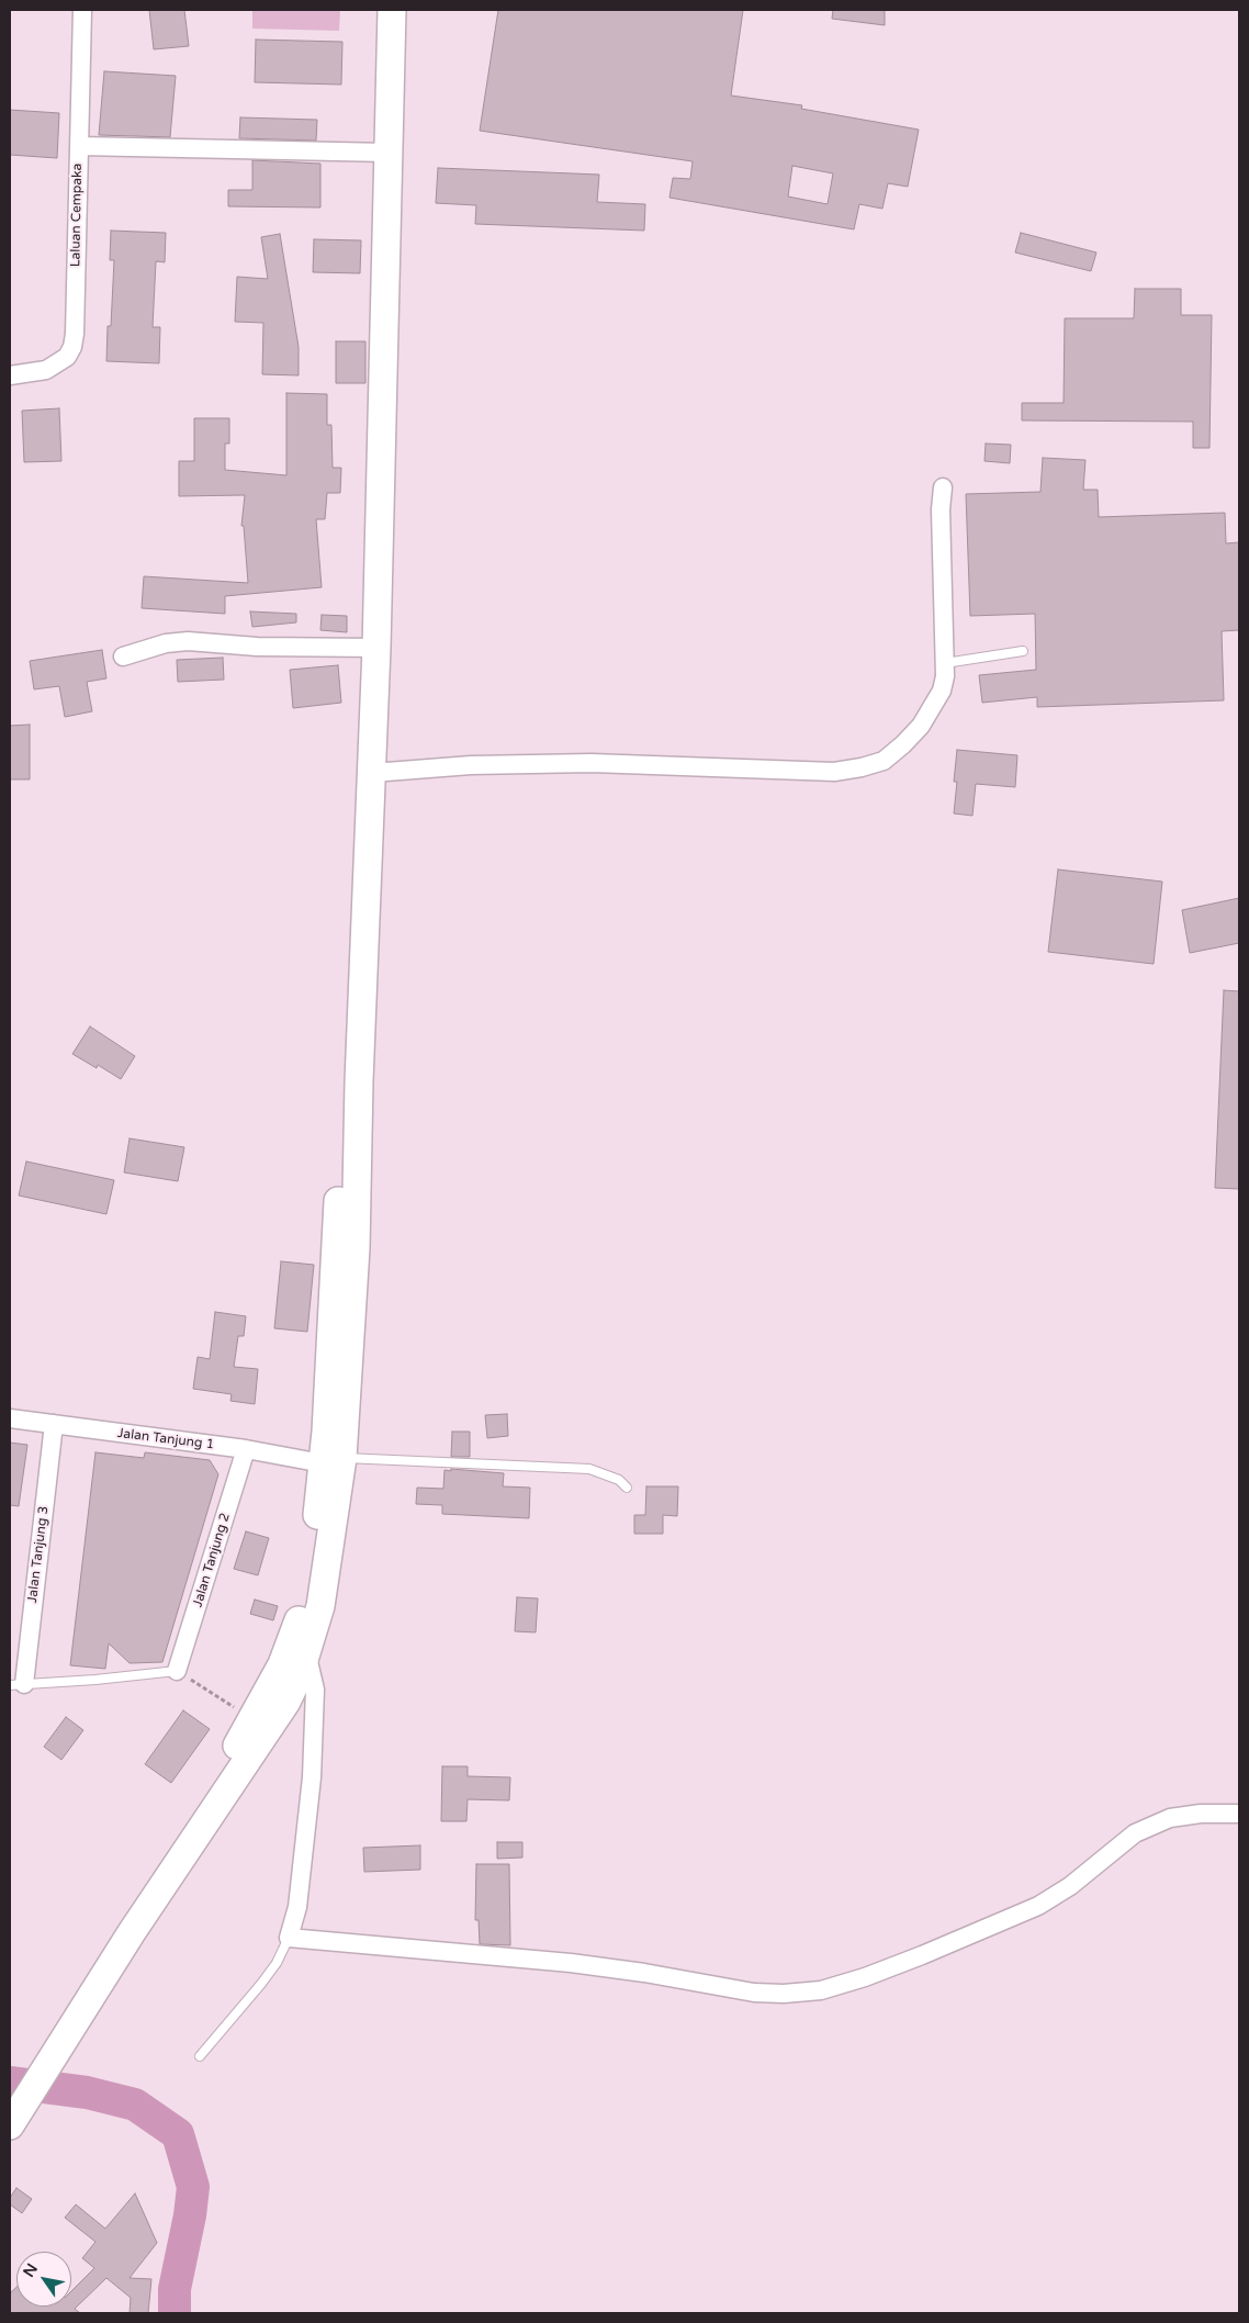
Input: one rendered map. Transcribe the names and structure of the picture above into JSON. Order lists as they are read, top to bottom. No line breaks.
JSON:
{"streets":{"street":["Laluan Cempaka","Jalan Tanjung 1","Jalan Tanjung 3","Jalan Tanjung 2"]},"crossings":[["Jalan Tanjung 1","Jalan Tanjung 3"],["Jalan Tanjung 1","Jalan Tanjung 2"]],"north":"top left"}
